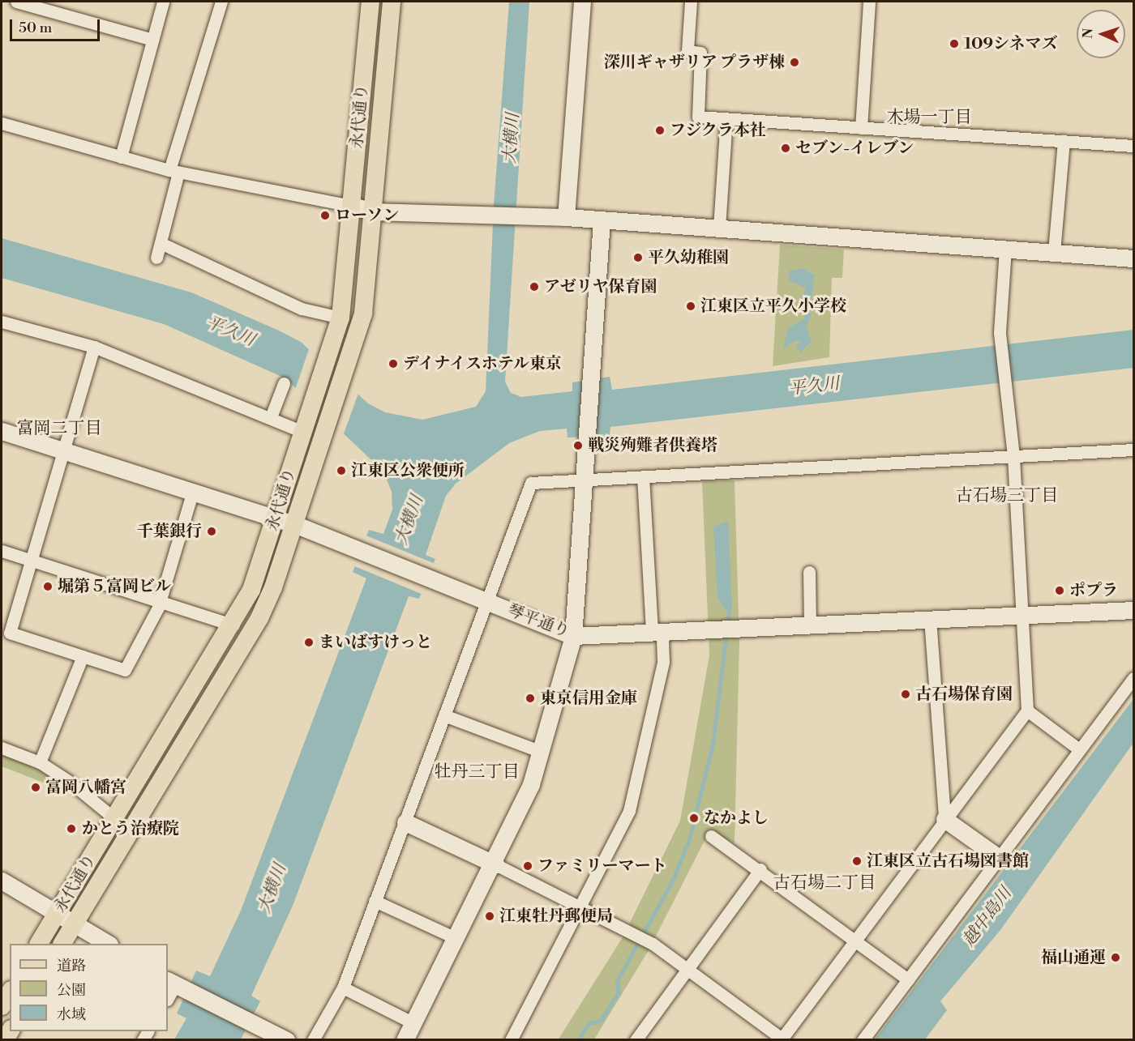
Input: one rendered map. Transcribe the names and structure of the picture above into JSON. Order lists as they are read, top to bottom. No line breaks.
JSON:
{"streets":{"main road":["永代通り"],"street":["琴平通り"]},"crossings":[["永代通り","琴平通り"]],"districts":["木場一丁目","富岡二丁目","古石場三丁目","牡丹三丁目","古石場二丁目"],"water":["大横川","平久川","越中島川"],"places":["109シネマズ","深川ギャザリア プラザ棟","フジクラ本社","セブン-イレブン","ローソン","平久幼稚園","アゼリヤ保育園","江東区立平久小学校","デイナイスホテル東京","戦災殉難者供養塔","江東区公衆便所","千葉銀行","堀第５富岡ビル","ポプラ","まいばすけっと","古石場保育園","東京信用金庫","富岡八幡宮","なかよし","かとう治療院","江東区立古石場図書館","ファミリーマート","江東牡丹郵便局","福山通運"],"legend":["道路","公園","水域"],"scale_bar":"50 m","north":"left"}
